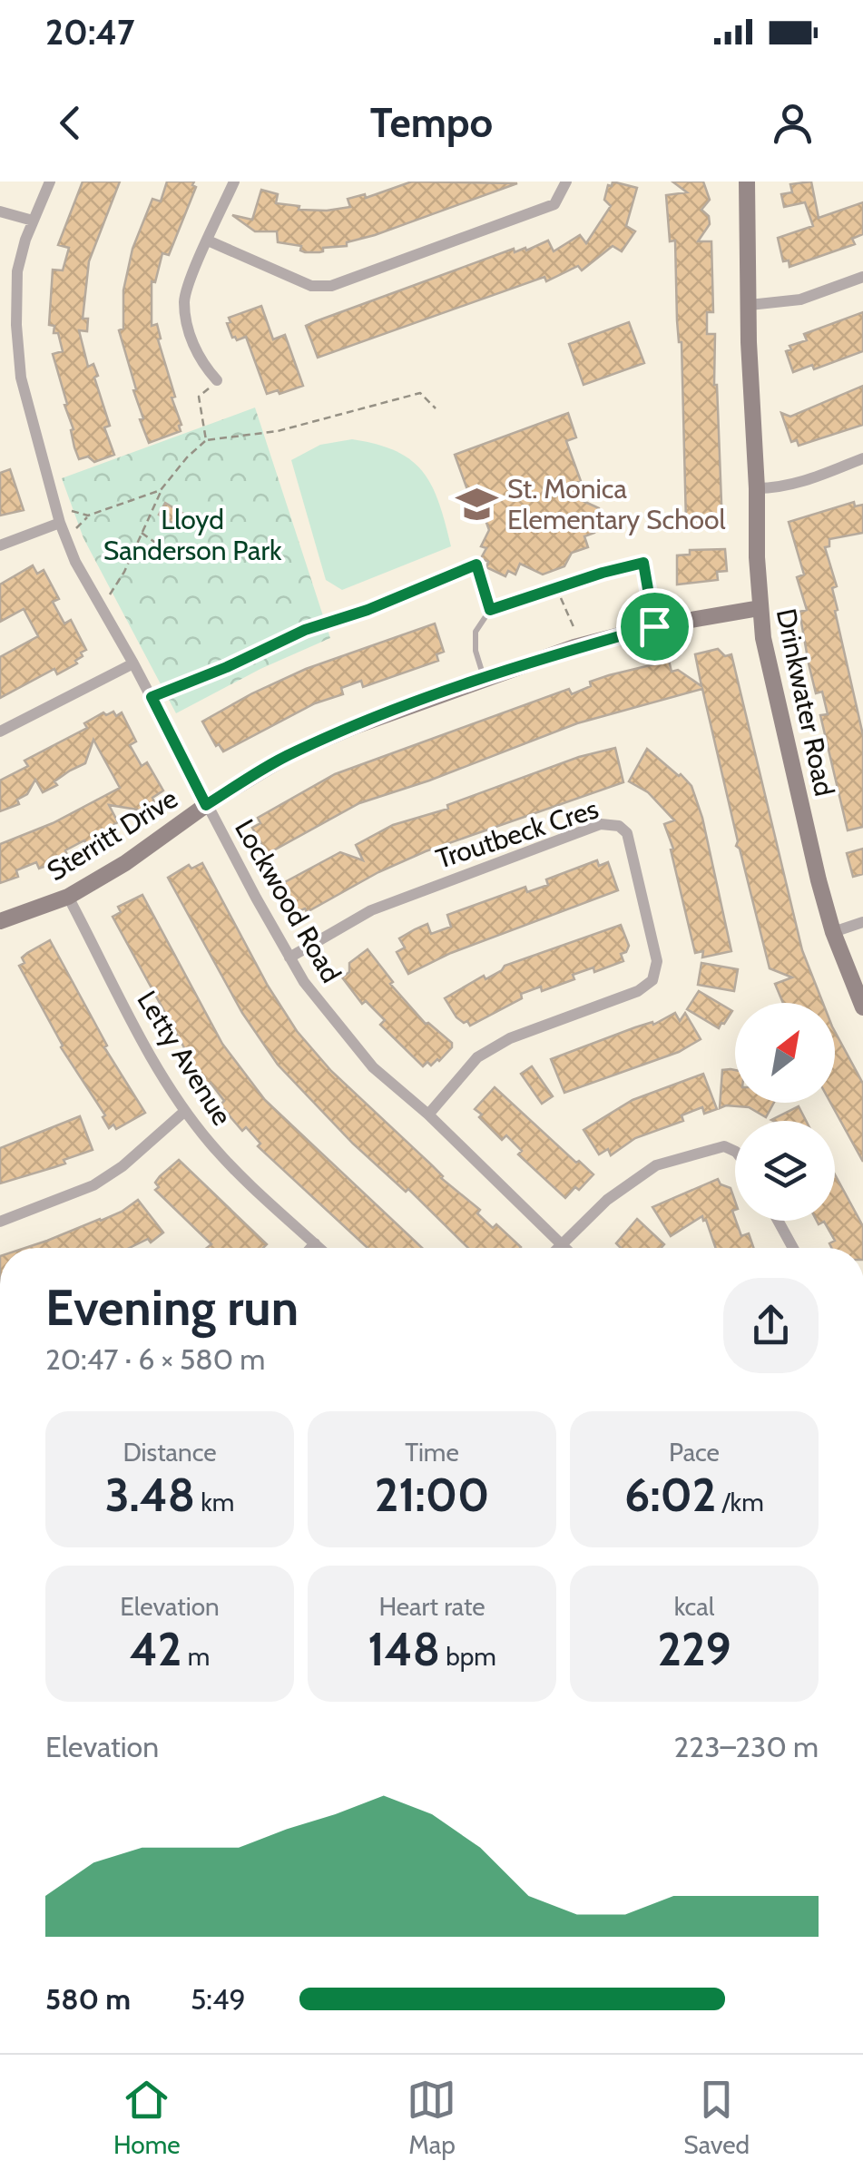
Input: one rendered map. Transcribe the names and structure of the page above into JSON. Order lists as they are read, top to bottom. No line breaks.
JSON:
{"streets":{"street":["Drinkwater Road","Troutbeck Cres","Sterritt Drive","Lockwood Road","Letty Avenue"]},"crossings":[["Drinkwater Road","Sterritt Drive"],["Troutbeck Cres","Lockwood Road"],["Sterritt Drive","Lockwood Road"],["Sterritt Drive","Letty Avenue"]],"parks":["Lloyd Sanderson Park"],"places":{"school or university":["St. Monica Elementary School"]},"north":"top right","page":{"status":"20:47","header":"Tempo","heading":["Evening run","20:47 · 6 × 580 m"],"stats":[["Distance","3.48 km"],["Time","21:00"],["Pace","6:02 /km"],["Elevation","42 m"],["Heart rate","148 bpm"],["kcal","229"]],"chart":["Elevation","223–230 m"],"list":[{"name":"580 m","note":"5:49"}],"tabs":["Home","Map","Saved"]}}
